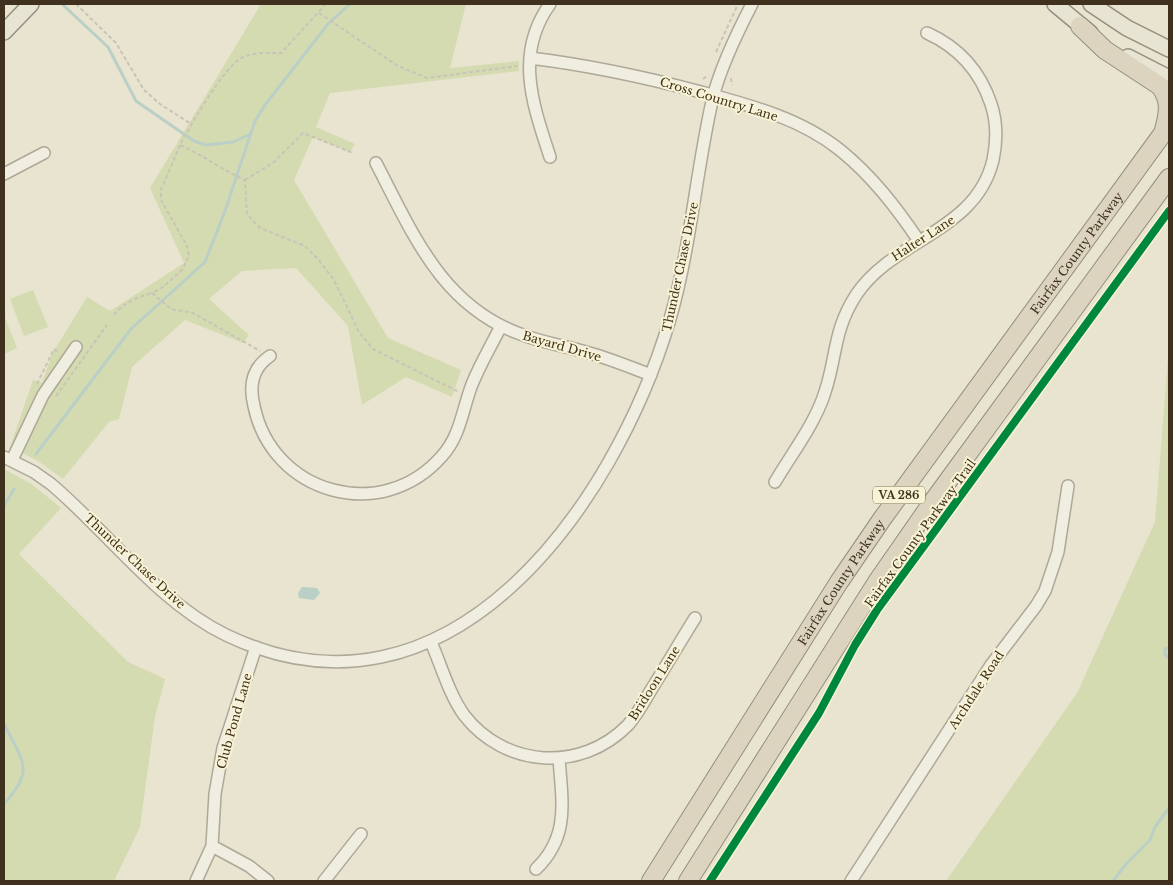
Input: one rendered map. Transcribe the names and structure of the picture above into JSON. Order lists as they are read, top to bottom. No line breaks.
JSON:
{"streets":{"highway":["Fairfax County Parkway","VA 286"],"street":["Cross Country Lane","Halter Lane","Thunder Chase Drive","Bayard Drive","Bridoon Lane","Archdale Road","Club Pond Lane"],"cycle path":["Fairfax County Parkway Trail"]},"crossings":[["Cross Country Lane","Halter Lane"],["Cross Country Lane","Thunder Chase Drive"],["Thunder Chase Drive","Bayard Drive"],["Thunder Chase Drive","Bridoon Lane"],["Thunder Chase Drive","Club Pond Lane"]]}
